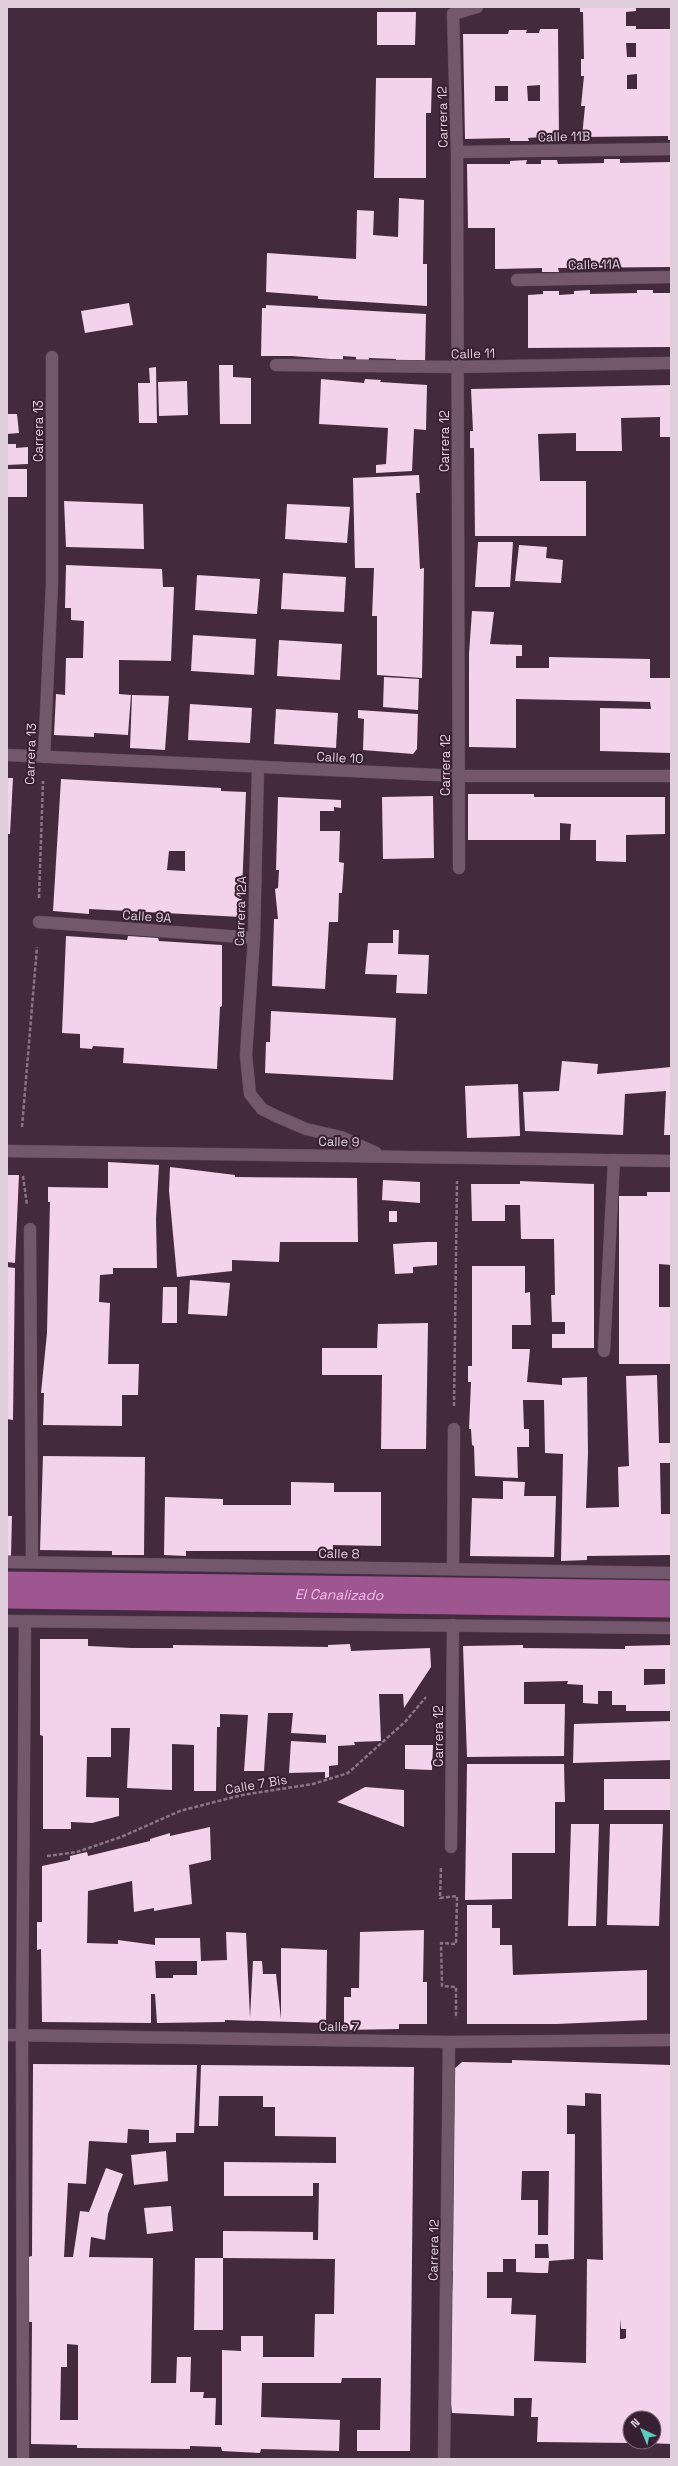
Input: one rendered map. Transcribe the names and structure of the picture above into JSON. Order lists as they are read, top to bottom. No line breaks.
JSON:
{"streets":{"street":["Carrera 12","Calle 11B","Calle 11A","Calle 11","Carrera 13","Calle 10","Carrera 12A","Calle 9A","Calle 9","Calle 8","Calle 7"],"path":["Calle 7 Bis"]},"crossings":[["Carrera 12","Calle 11B"],["Carrera 12","Calle 11"],["Carrera 12","Calle 10"],["Carrera 12","Calle 7"],["Carrera 13","Calle 10"],["Carrera 13","Calle 9A"],["Carrera 13","Calle 9"],["Calle 10","Carrera 12A"],["Carrera 12A","Calle 9A"],["Carrera 12A","Calle 9"]],"water":["El Canalizado"],"north":"top left"}
